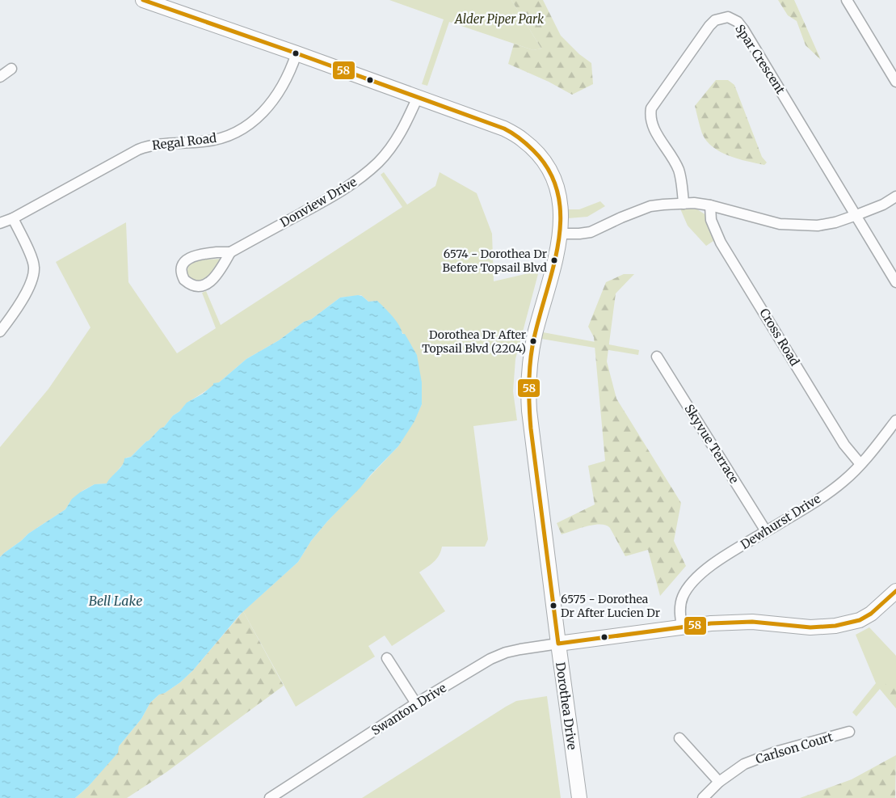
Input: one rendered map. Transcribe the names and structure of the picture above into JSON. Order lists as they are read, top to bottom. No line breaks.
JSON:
{"streets":{"street":["Spar Crescent","Regal Road","Donview Drive","Cross Road","Skyvue Terrace","Dewhurst Drive","Dorothea Drive","Swanton Drive","Carlson Court"]},"crossings":[["Regal Road","Dorothea Drive"],["Donview Drive","Dorothea Drive"],["Cross Road","Dewhurst Drive"],["Skyvue Terrace","Dewhurst Drive"],["Dorothea Drive","Swanton Drive"]],"water":["Bell Lake"],"parks":["Alder Piper Park"],"places":["6574 - Dorothea Dr Before Topsail Blvd","Dorothea Dr After Topsail Blvd (2204)","6575 - Dorothea Dr After Lucien Dr"],"lines":["transit line 58"]}
